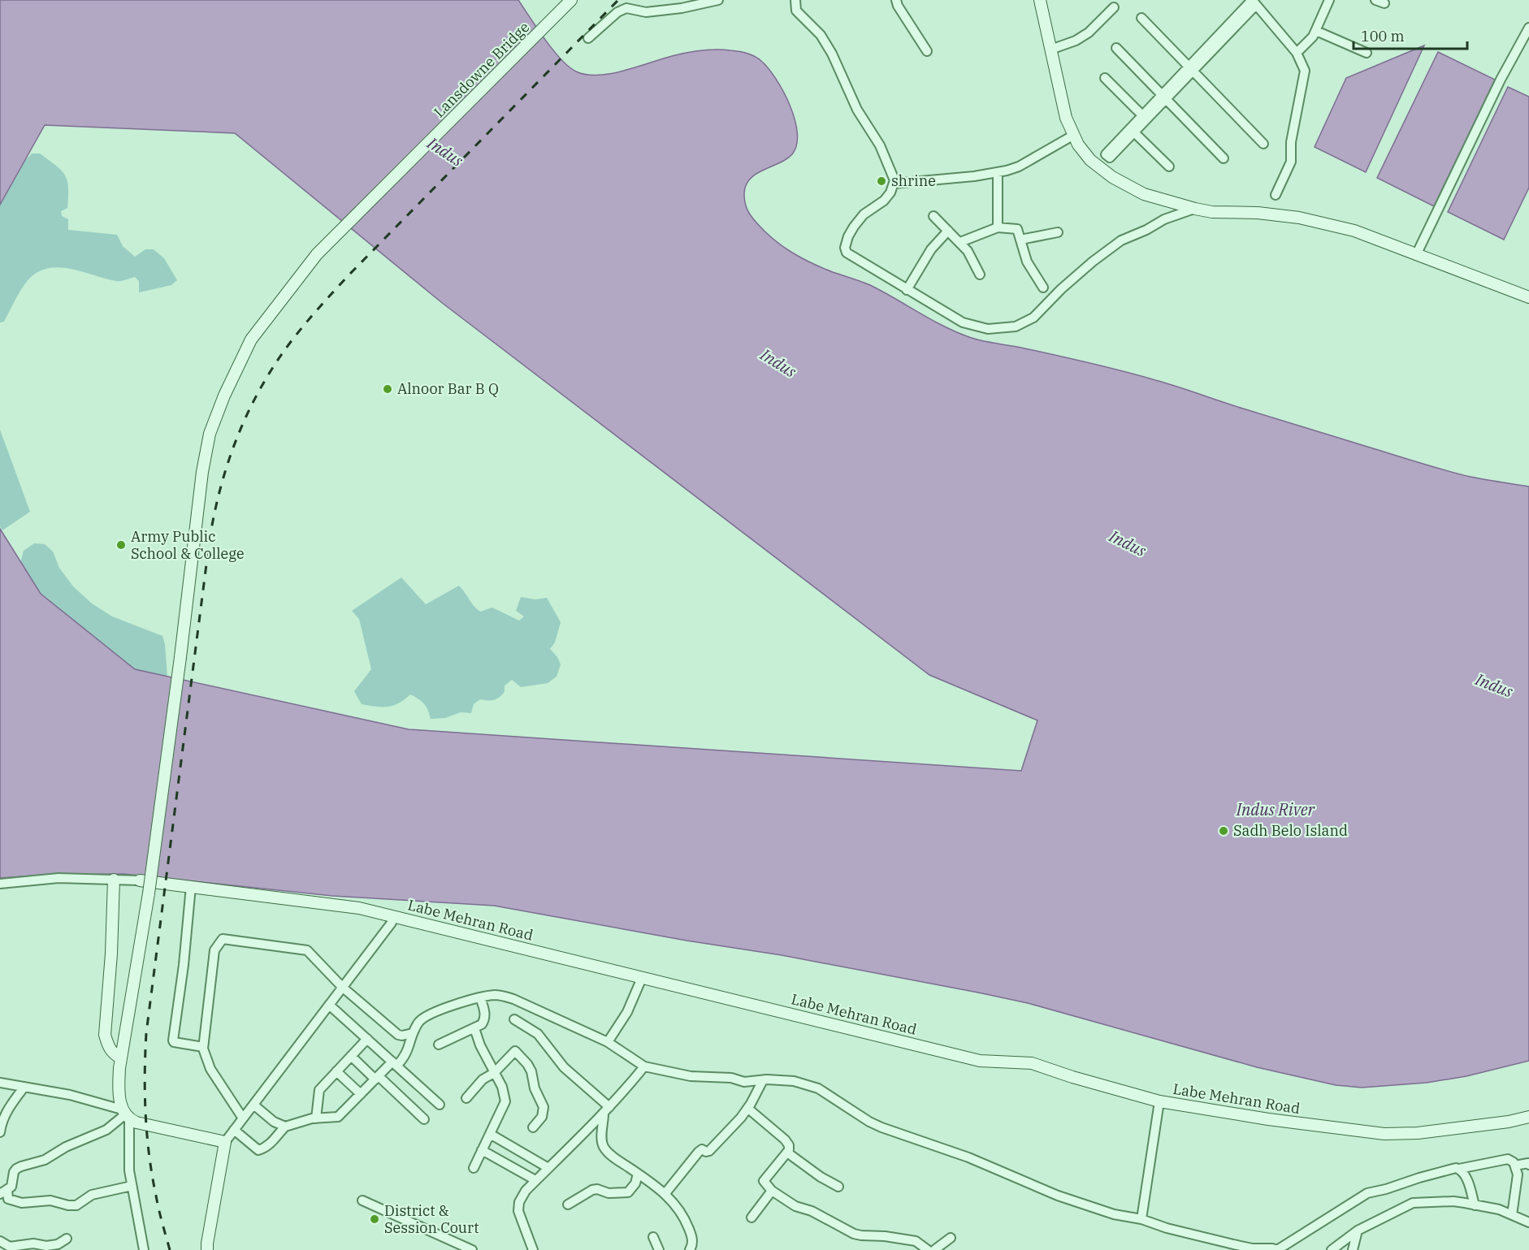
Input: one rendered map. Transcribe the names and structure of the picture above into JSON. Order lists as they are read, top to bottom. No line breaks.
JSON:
{"streets":{"main road":["Lansdowne Bridge","Labe Mehran Road"]},"water":["Indus","Indus River"],"places":["shrine","Alnoor Bar B Q","Army Public School & College","Sadh Belo Island","District & Session Court"],"scale_bar":"100 m"}
